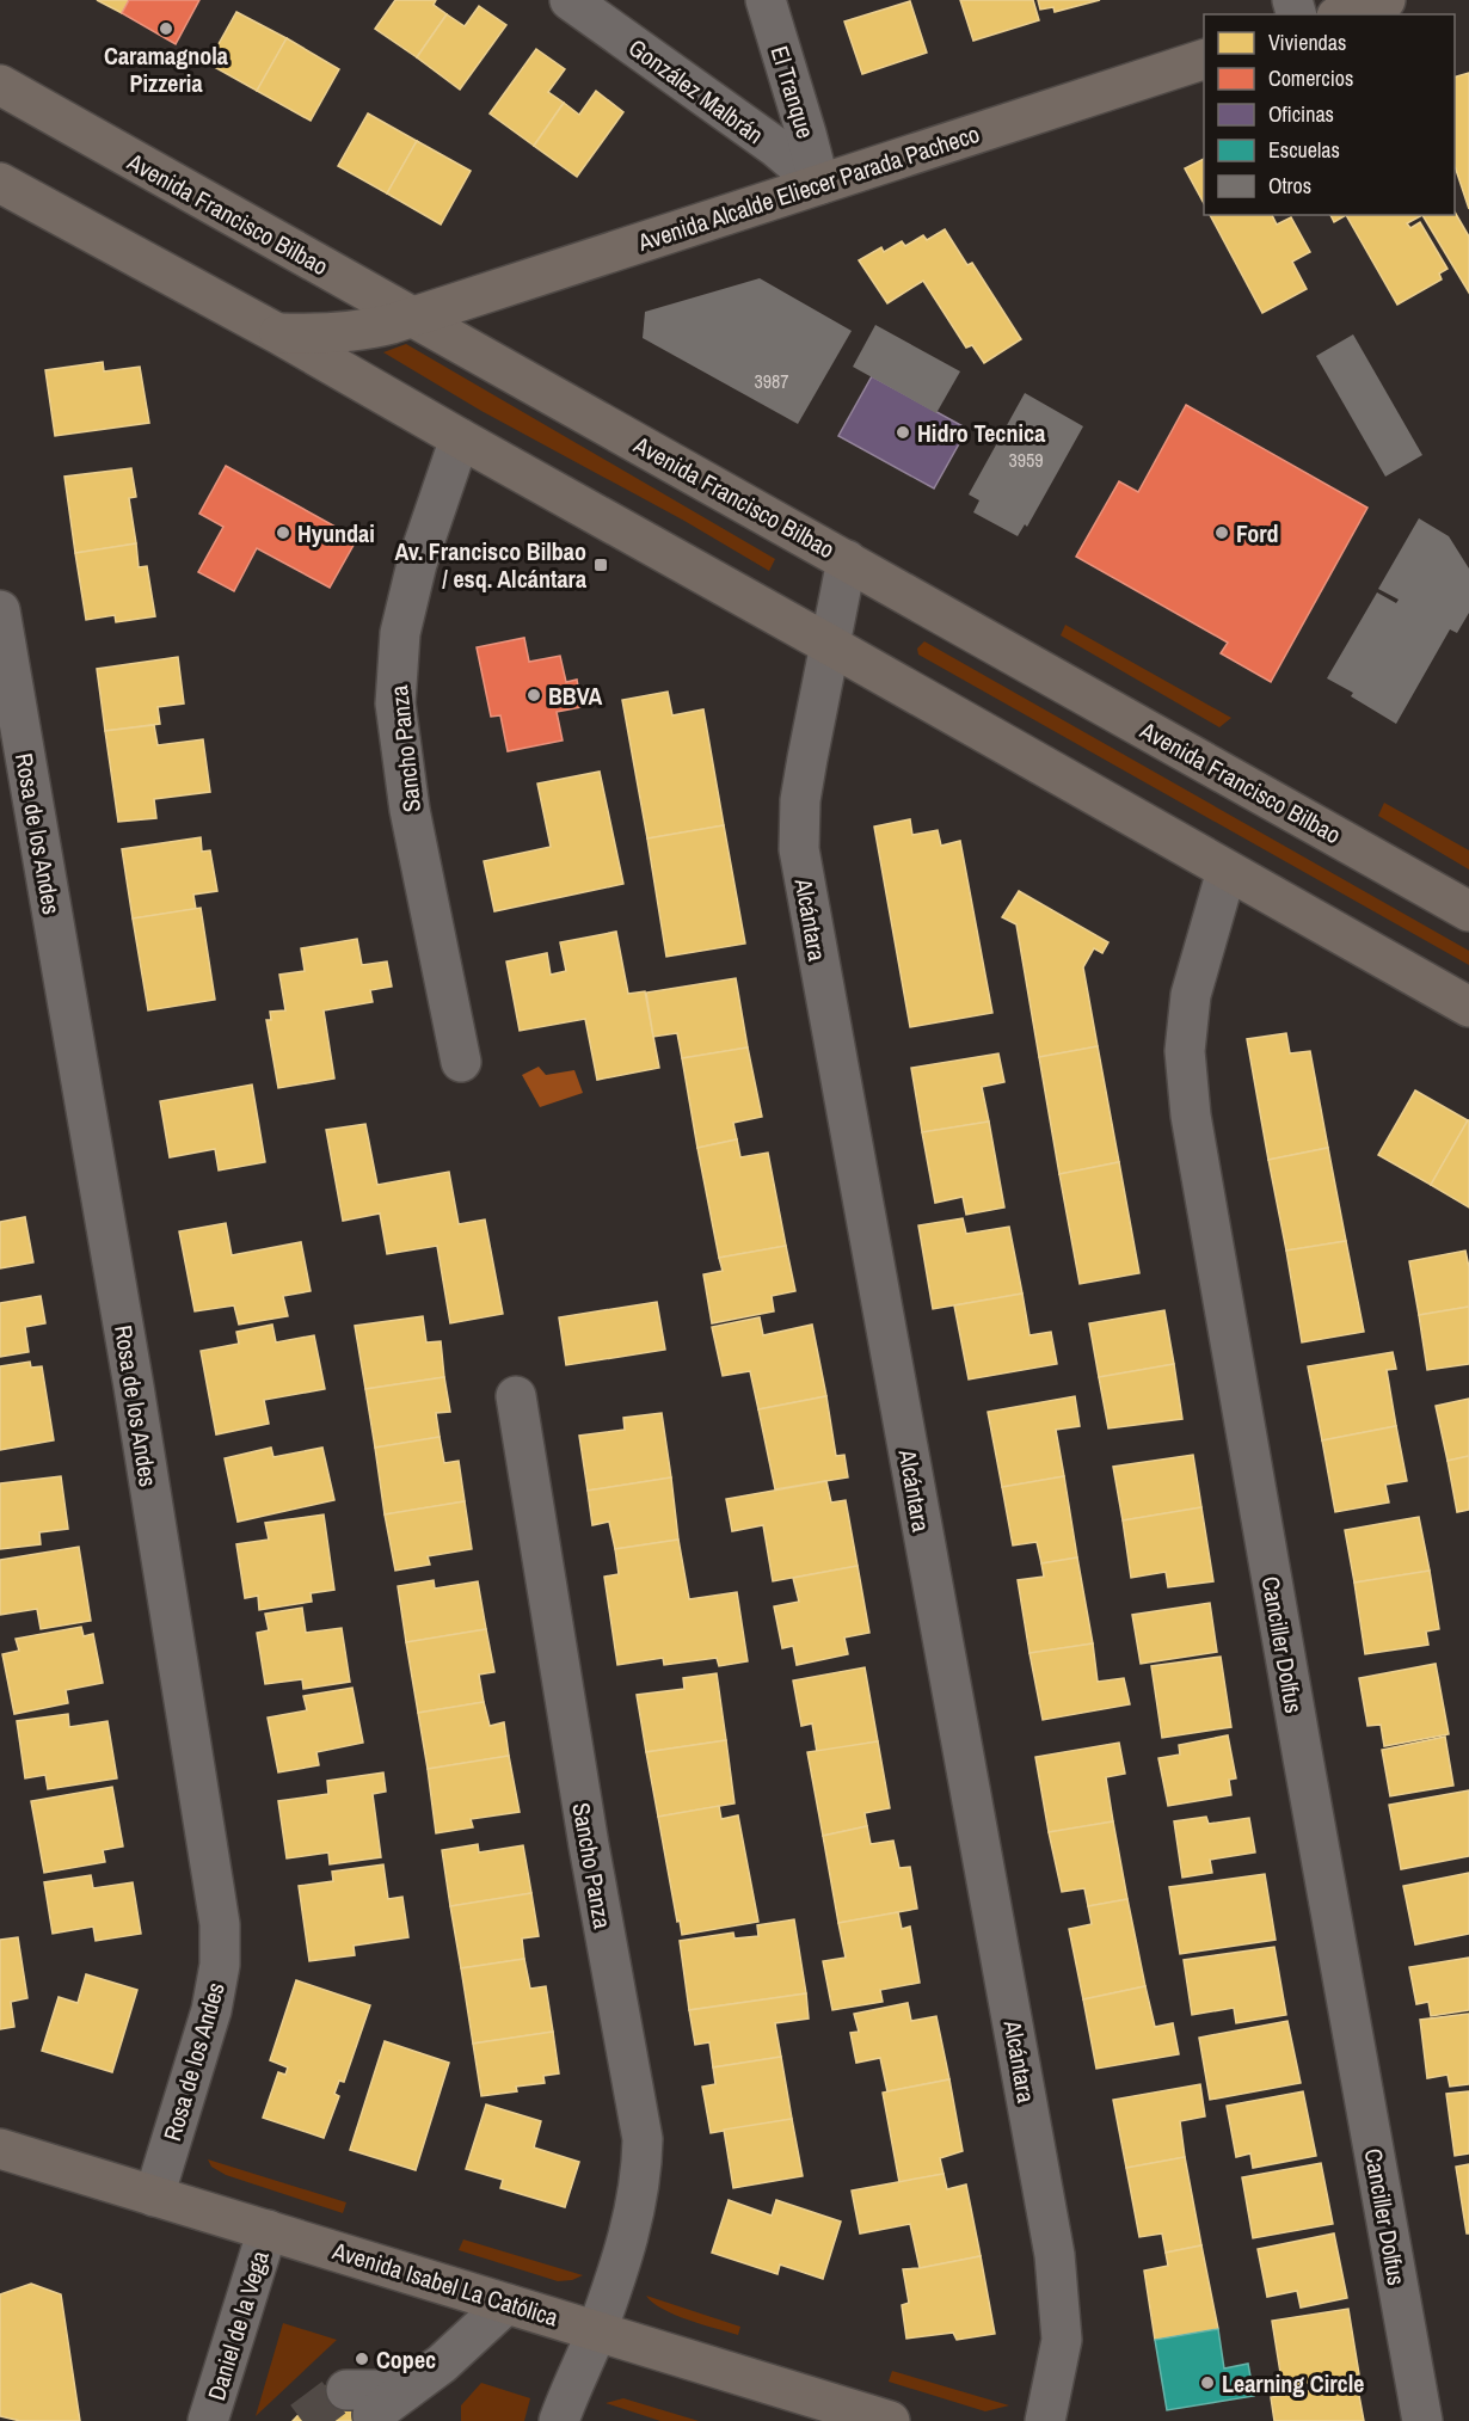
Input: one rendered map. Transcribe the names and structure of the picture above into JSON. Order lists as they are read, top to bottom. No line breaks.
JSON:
{"streets":{"main road":["Avenida Alcalde Eliecer Parada Pacheco","Avenida Francisco Bilbao","Avenida Isabel La Católica"],"street":["González Malbrán","El Tranque","Sancho Panza","Rosa de los Andes","Alcántara","Canciller Dolfus","Daniel de la Vega"]},"crossings":[["González Malbrán","El Tranque"],["González Malbrán","Avenida Alcalde Eliecer Parada Pacheco"],["El Tranque","Avenida Alcalde Eliecer Parada Pacheco"],["Avenida Alcalde Eliecer Parada Pacheco","Avenida Francisco Bilbao"],["Avenida Francisco Bilbao","Alcántara"],["Sancho Panza","Avenida Isabel La Católica"],["Rosa de los Andes","Avenida Isabel La Católica"],["Avenida Isabel La Católica","Daniel de la Vega"]],"places":{"other":["Caramagnola Pizzeria","Hidro Tecnica","Hyundai","Ford","BBVA","Copec","Learning Circle"],"transit":["Av. Francisco Bilbao / esq. Alcántara"]},"house_numbers":["3987","3959"],"legend":["Viviendas","Comercios","Oficinas","Escuelas","Otros"]}
